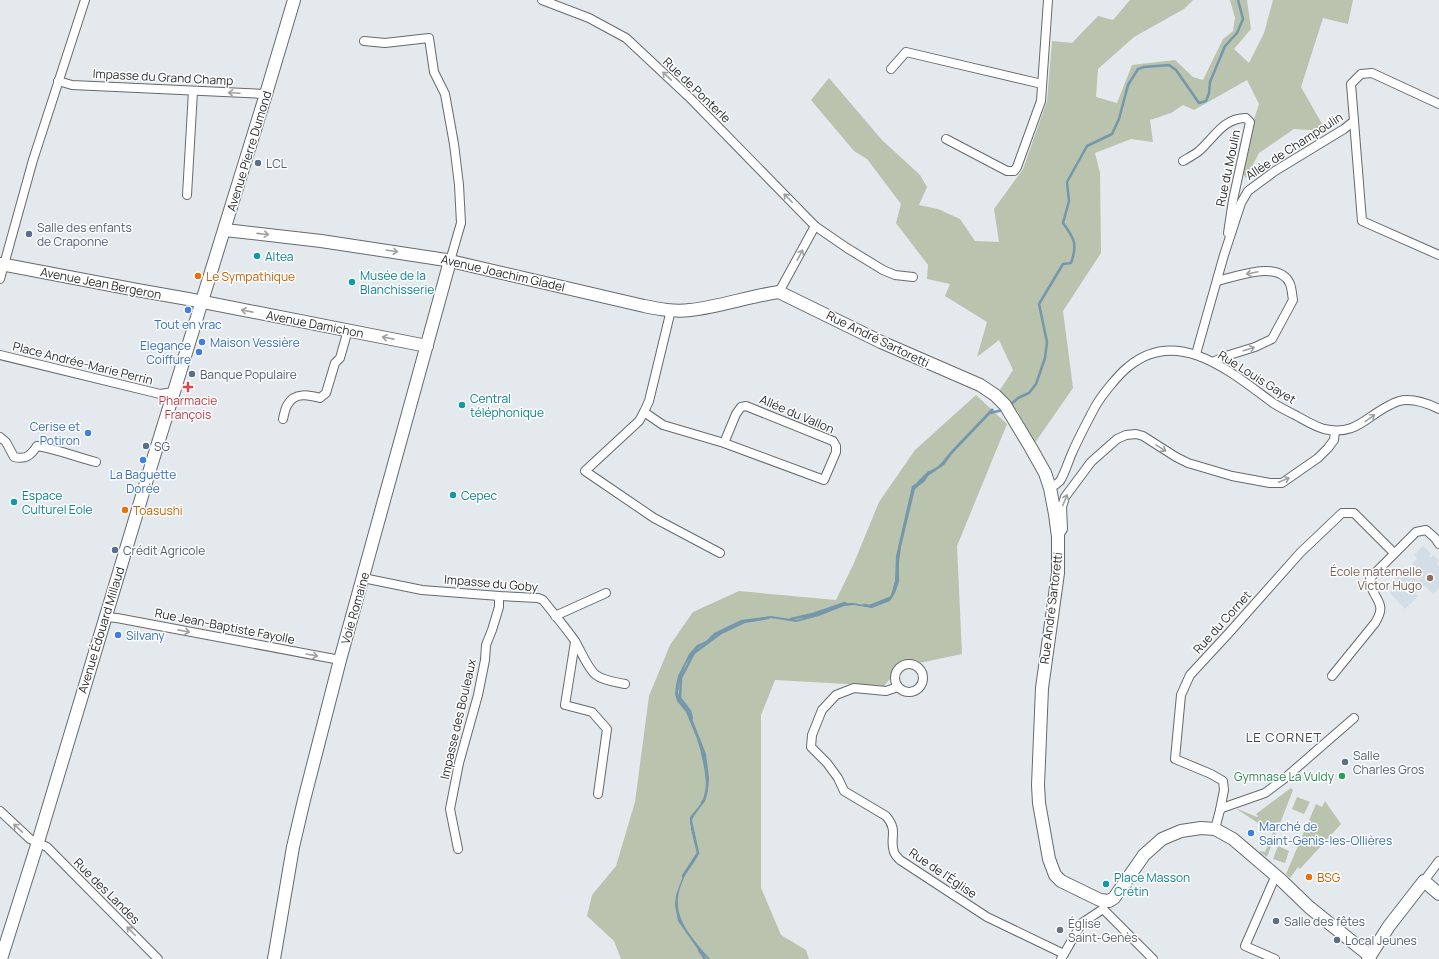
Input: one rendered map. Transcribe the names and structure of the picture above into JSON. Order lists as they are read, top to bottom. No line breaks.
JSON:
{"streets":{"street":["Impasse du Grand Champ","Rue de Ponterle","Allée de Champoulin","Avenue Pierre Dumond","Rue du Moulin","Avenue Joachim Gladel","Avenue Jean Bergeron","Avenue Damichon","Rue André Sartoretti","Place Andrée-Marie Perrin","Rue Louis Gayet","Allée du Vallon","Impasse du Goby","Voie Romaine","Rue du Cornet","Rue Jean-Baptiste Fayolle","Avenue Édouard Millaud","Impasse des Bouleaux","Rue de l'Église","Rue des Landes"]},"crossings":[["Impasse du Grand Champ","Avenue Pierre Dumond"],["Allée de Champoulin","Rue du Moulin"],["Avenue Pierre Dumond","Avenue Joachim Gladel"],["Avenue Pierre Dumond","Avenue Jean Bergeron"],["Avenue Pierre Dumond","Avenue Damichon"],["Avenue Pierre Dumond","Avenue Édouard Millaud"],["Rue du Moulin","Rue Louis Gayet"],["Avenue Joachim Gladel","Rue André Sartoretti"],["Avenue Joachim Gladel","Voie Romaine"],["Avenue Jean Bergeron","Avenue Damichon"],["Avenue Jean Bergeron","Avenue Édouard Millaud"],["Avenue Damichon","Voie Romaine"],["Avenue Damichon","Avenue Édouard Millaud"],["Rue André Sartoretti","Rue Louis Gayet"],["Place Andrée-Marie Perrin","Avenue Édouard Millaud"],["Impasse du Goby","Voie Romaine"],["Impasse du Goby","Impasse des Bouleaux"],["Voie Romaine","Rue Jean-Baptiste Fayolle"],["Rue Jean-Baptiste Fayolle","Avenue Édouard Millaud"],["Avenue Édouard Millaud","Rue des Landes"]],"one_way":["Rue de Ponterle","Avenue Joachim Gladel","Avenue Damichon","Rue Jean-Baptiste Fayolle","Rue des Landes"],"districts":["LE CORNET"],"places":{"other":["LCL","Salle des enfants de Craponne","Altea","Le Sympathique","Musée de la Blanchisserie","Tout en vrac","Maison Vessière","Elegance Coiffure","Banque Populaire","Central téléphonique","Cerise et Potiron","SG","La Baguette Dorée","Cepec","Espace Culturel Eole","Toasushi","Crédit Agricole","École maternelle Victor Hugo","Silvany","Salle Charles Gros","Gymnase La Vuldy","Marché de Saint-Genis-les-Ollières","BSG","Place Masson Crétin","Salle des fêtes","Église Saint-Genès","Local Jeunes"],"health":["Pharmacie François"]}}
